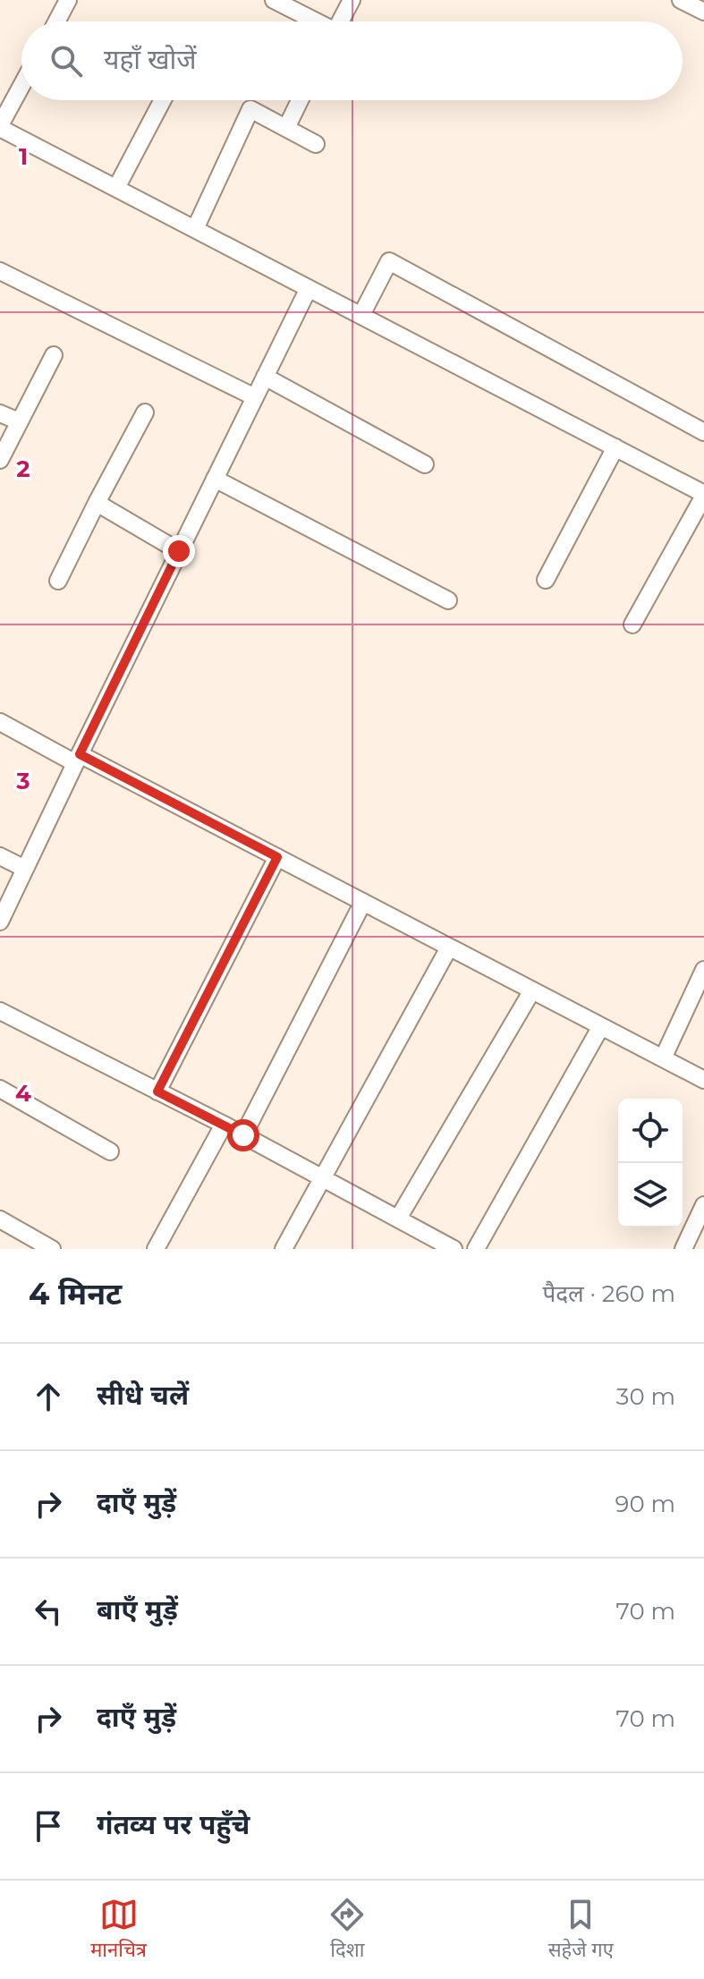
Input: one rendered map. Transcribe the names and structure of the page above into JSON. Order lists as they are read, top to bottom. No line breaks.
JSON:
{"page":{"search":"यहाँ खोजें","heading":["4 मिनट","पैदल · 260 m"],"list":[["सीधे चलें","30 m"],["दाएँ मुड़ें","90 m"],["बाएँ मुड़ें","70 m"],["दाएँ मुड़ें","70 m"],"गंतव्य पर पहुँचे"],"nav":["मानचित्र","दिशा","सहेजे गए"]},"grid":{"rows":["1","2","3","4"]}}
